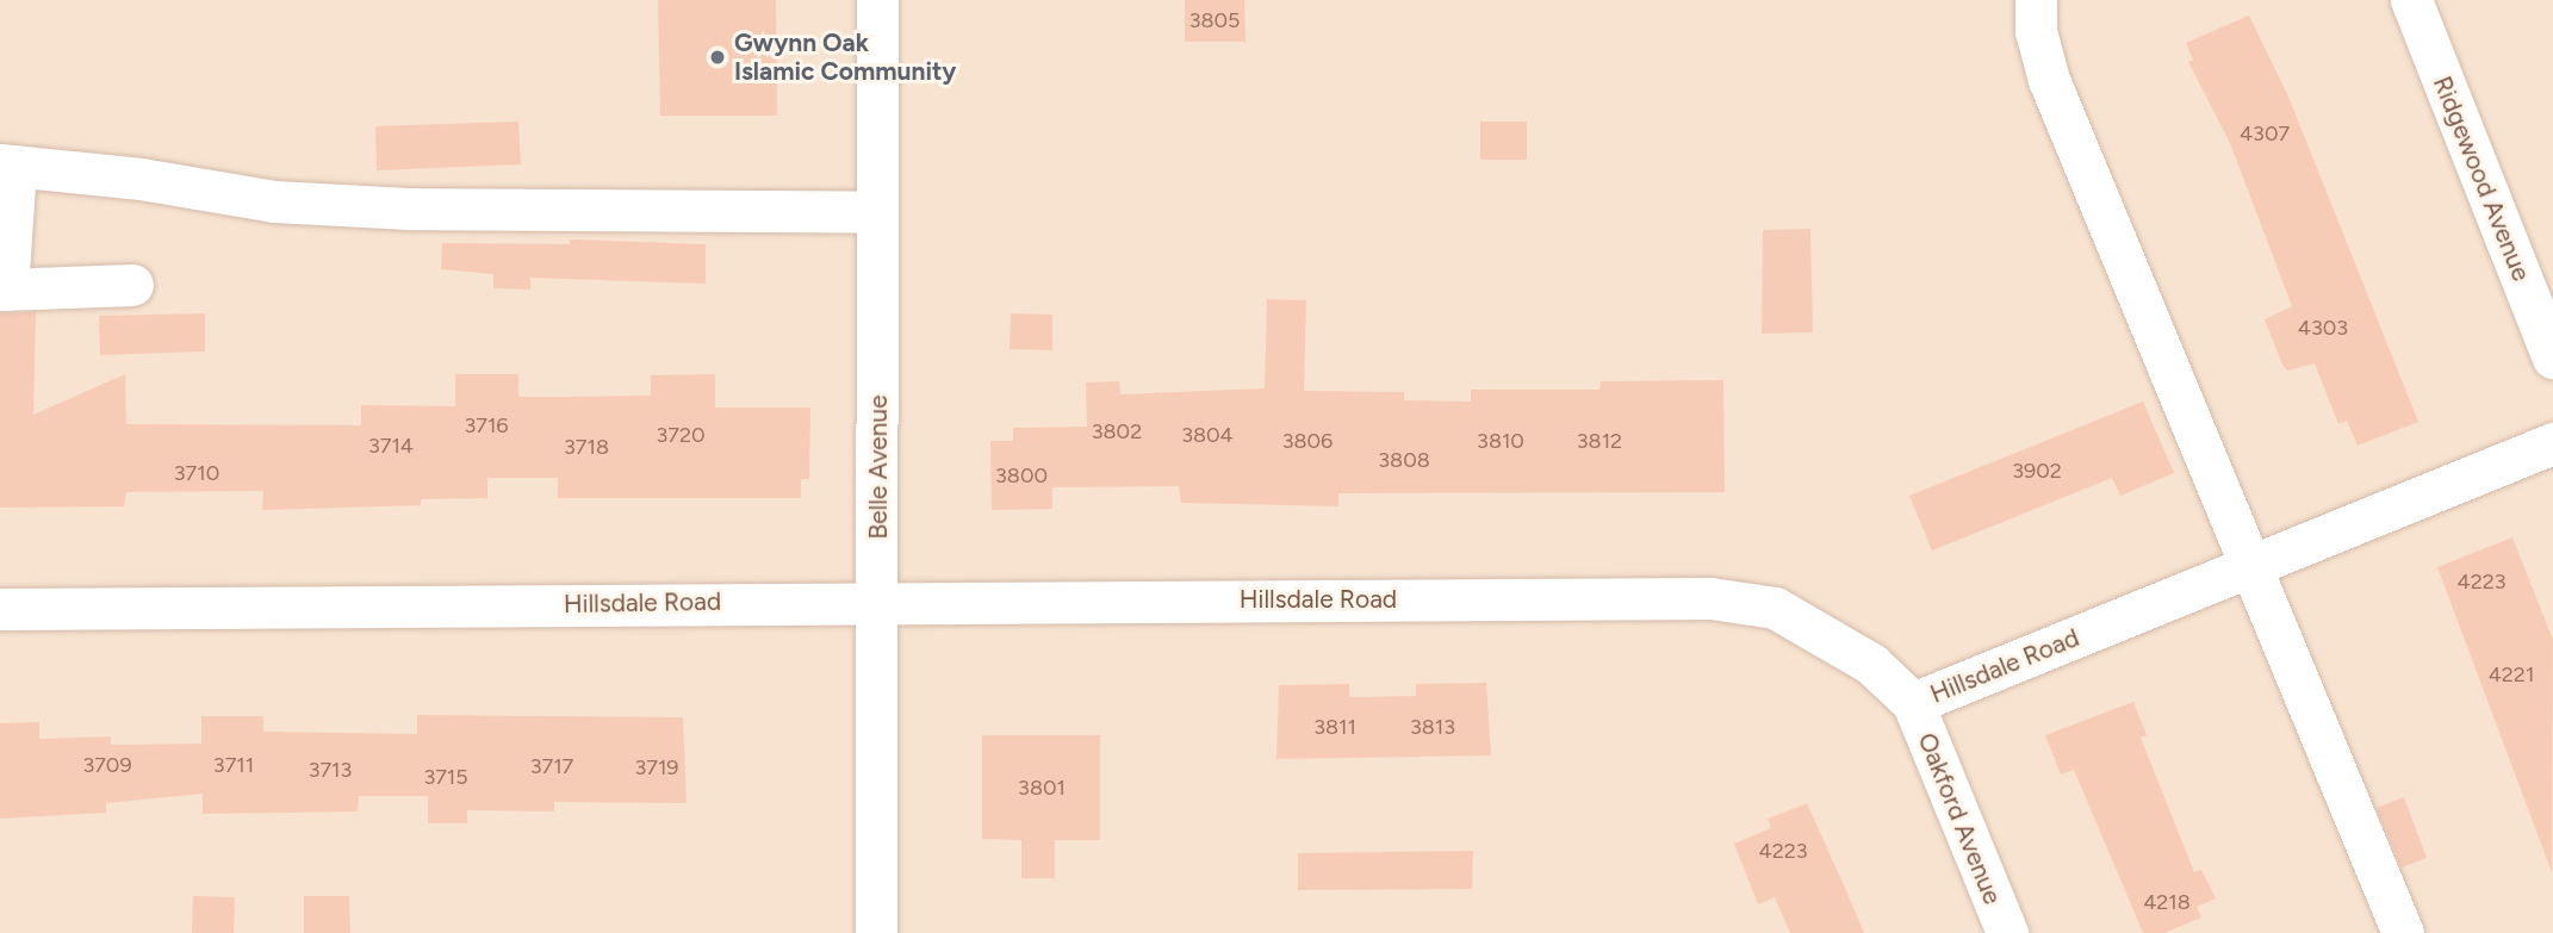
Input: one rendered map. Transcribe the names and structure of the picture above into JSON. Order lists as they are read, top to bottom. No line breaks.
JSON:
{"streets":{"street":["Ridgewood Avenue","Belle Avenue","Hillsdale Road","Oakford Avenue"]},"crossings":[["Belle Avenue","Hillsdale Road"],["Hillsdale Road","Oakford Avenue"]],"places":["Gwynn Oak Islamic Community"],"house_numbers":["3805","4307","4303","3716","3802","3720","3804","3806","3810","3812","3714","3718","3808","3902","3710","3800","4223","4221","3811","3813","3709","3711","3717","3719","3713","3715","3801","4223","4218"]}
